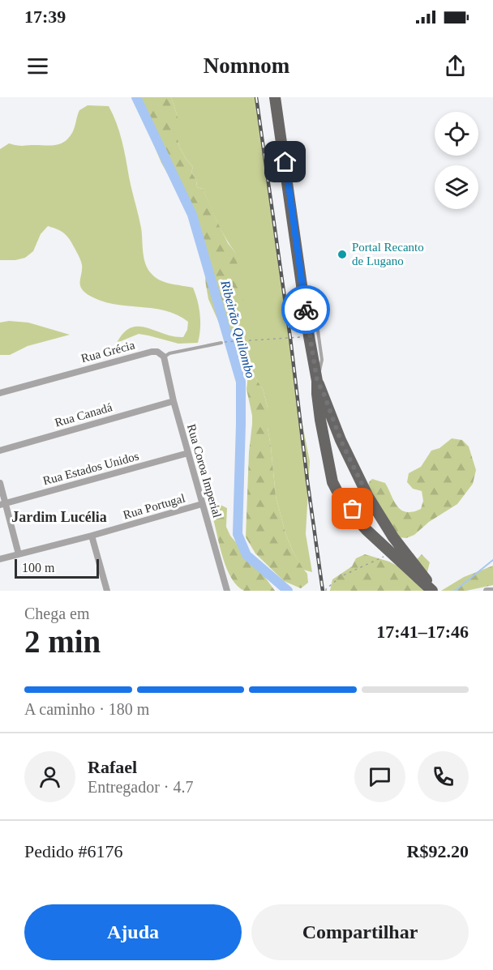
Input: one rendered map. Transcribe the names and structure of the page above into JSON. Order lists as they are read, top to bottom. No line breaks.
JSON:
{"streets":{"street":["Rua Grécia","Rua Canadá","Rua Estados Unidos","Rua Coroa Imperial","Rua Portugal"]},"crossings":[["Rua Grécia","Rua Coroa Imperial"],["Rua Canadá","Rua Coroa Imperial"],["Rua Estados Unidos","Rua Coroa Imperial"],["Rua Coroa Imperial","Rua Portugal"]],"districts":["Jardim Lucélia"],"water":["Ribeirão Quilombo"],"places":["Portal Recanto de Lugano"],"scale_bar":"100 m","page":{"status":"17:39","header":"Nomnom","scale":"100 m","heading":["2 min","Chega em","17:41–17:46"],"panel":["Rafael","Entregador · 4.7","Pedido #6176","R$92.20"],"bar":"A caminho · 180 m","buttons":["Ajuda","Compartilhar"]}}
